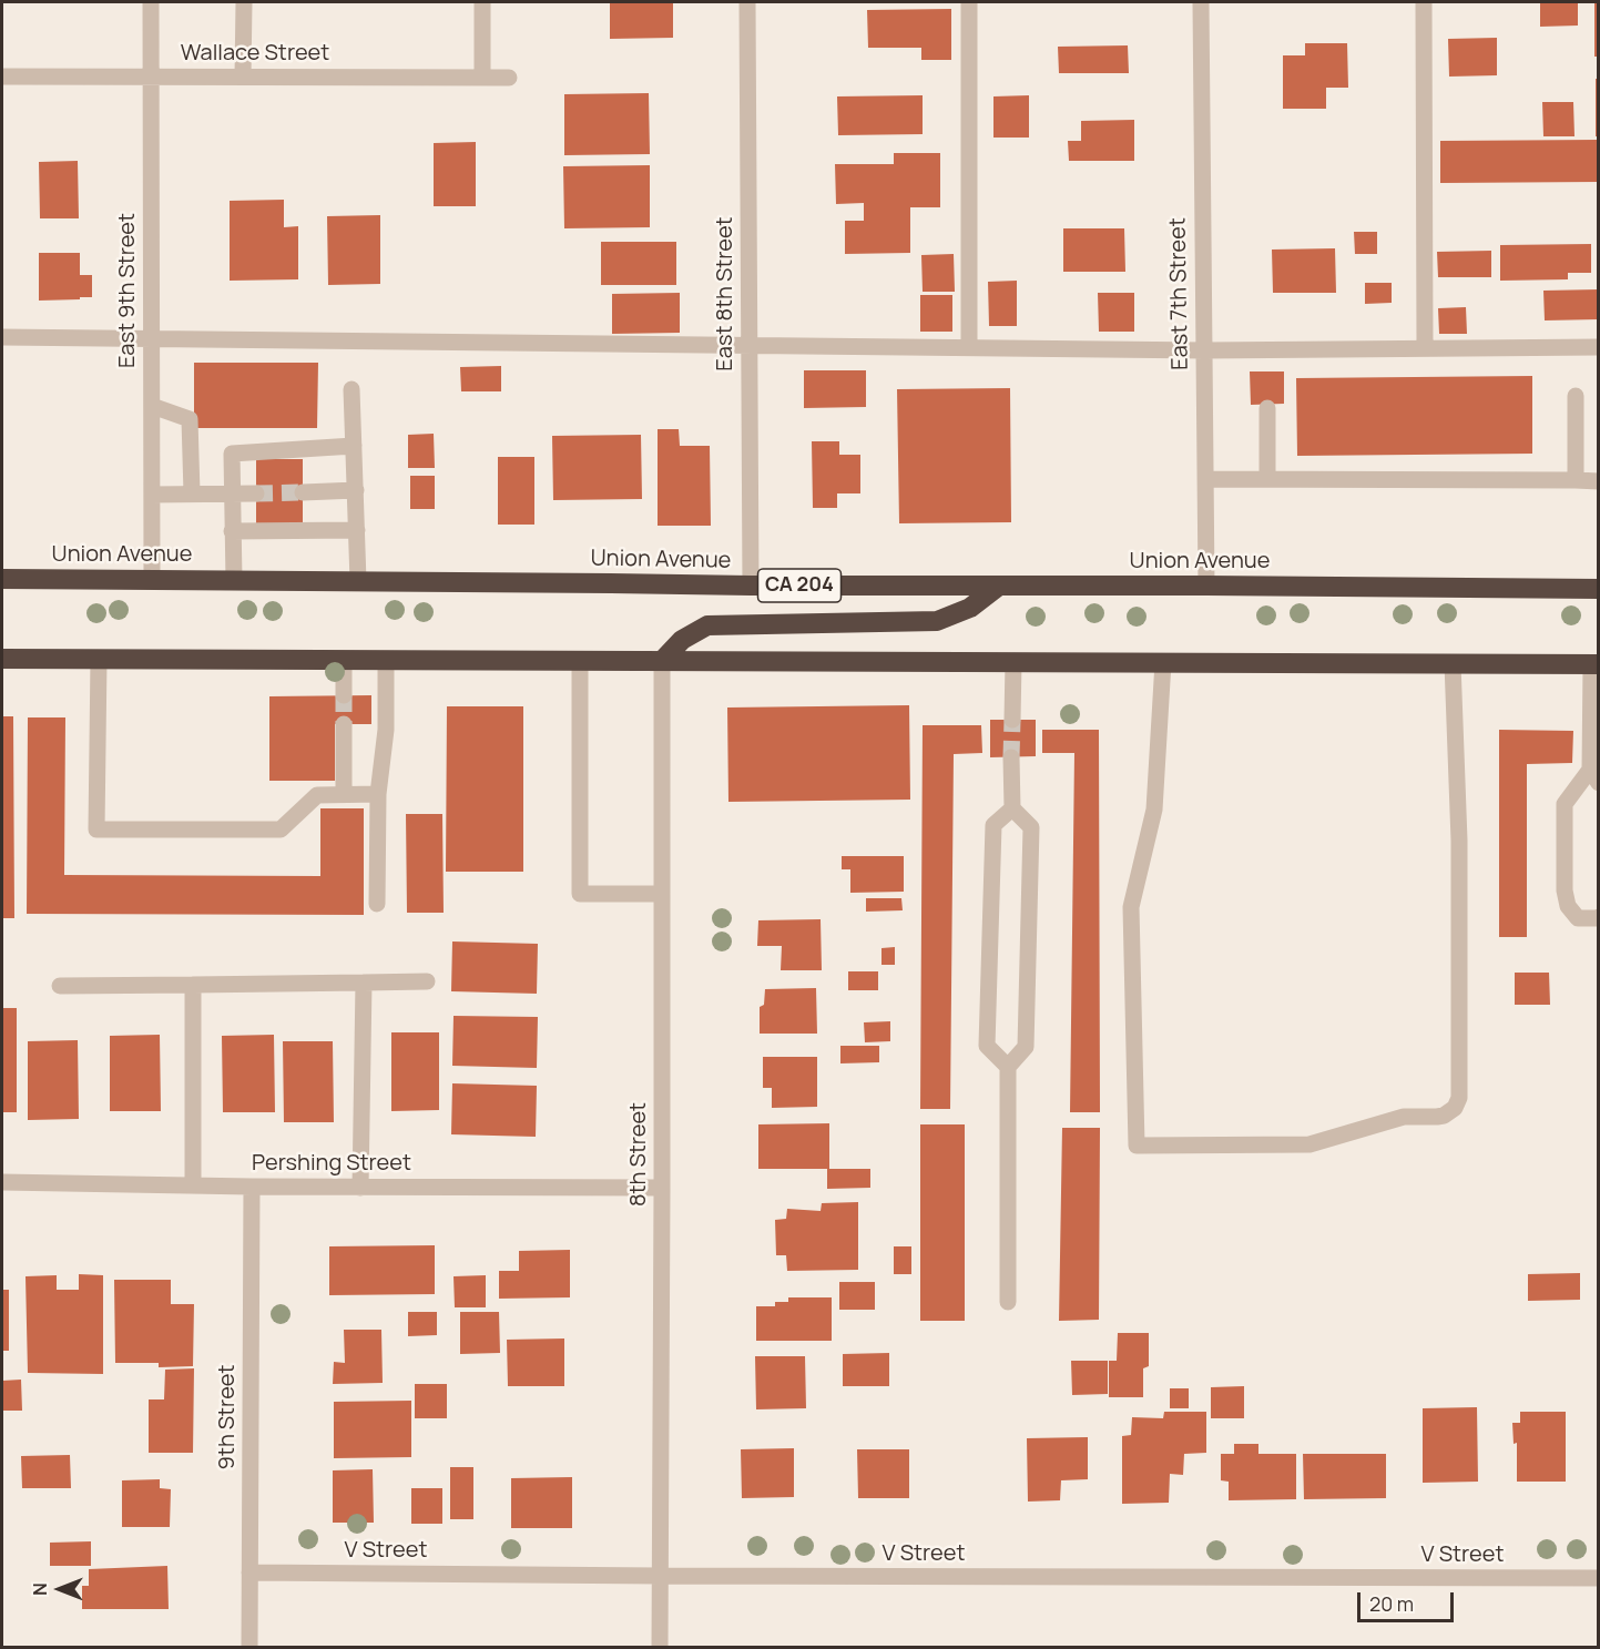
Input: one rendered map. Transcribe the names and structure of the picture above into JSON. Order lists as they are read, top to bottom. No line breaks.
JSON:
{"streets":{"highway":["Union Avenue","CA 204"],"street":["Wallace Street","East 9th Street","East 8th Street","East 7th Street","8th Street","Pershing Street","9th Street","V Street"]},"crossings":[["Wallace Street","East 9th Street"],["East 9th Street","Union Avenue"],["East 8th Street","Union Avenue"],["East 7th Street","Union Avenue"],["8th Street","Pershing Street"],["8th Street","V Street"],["Pershing Street","9th Street"],["9th Street","V Street"]],"scale_bar":"20 m","north":"left"}
